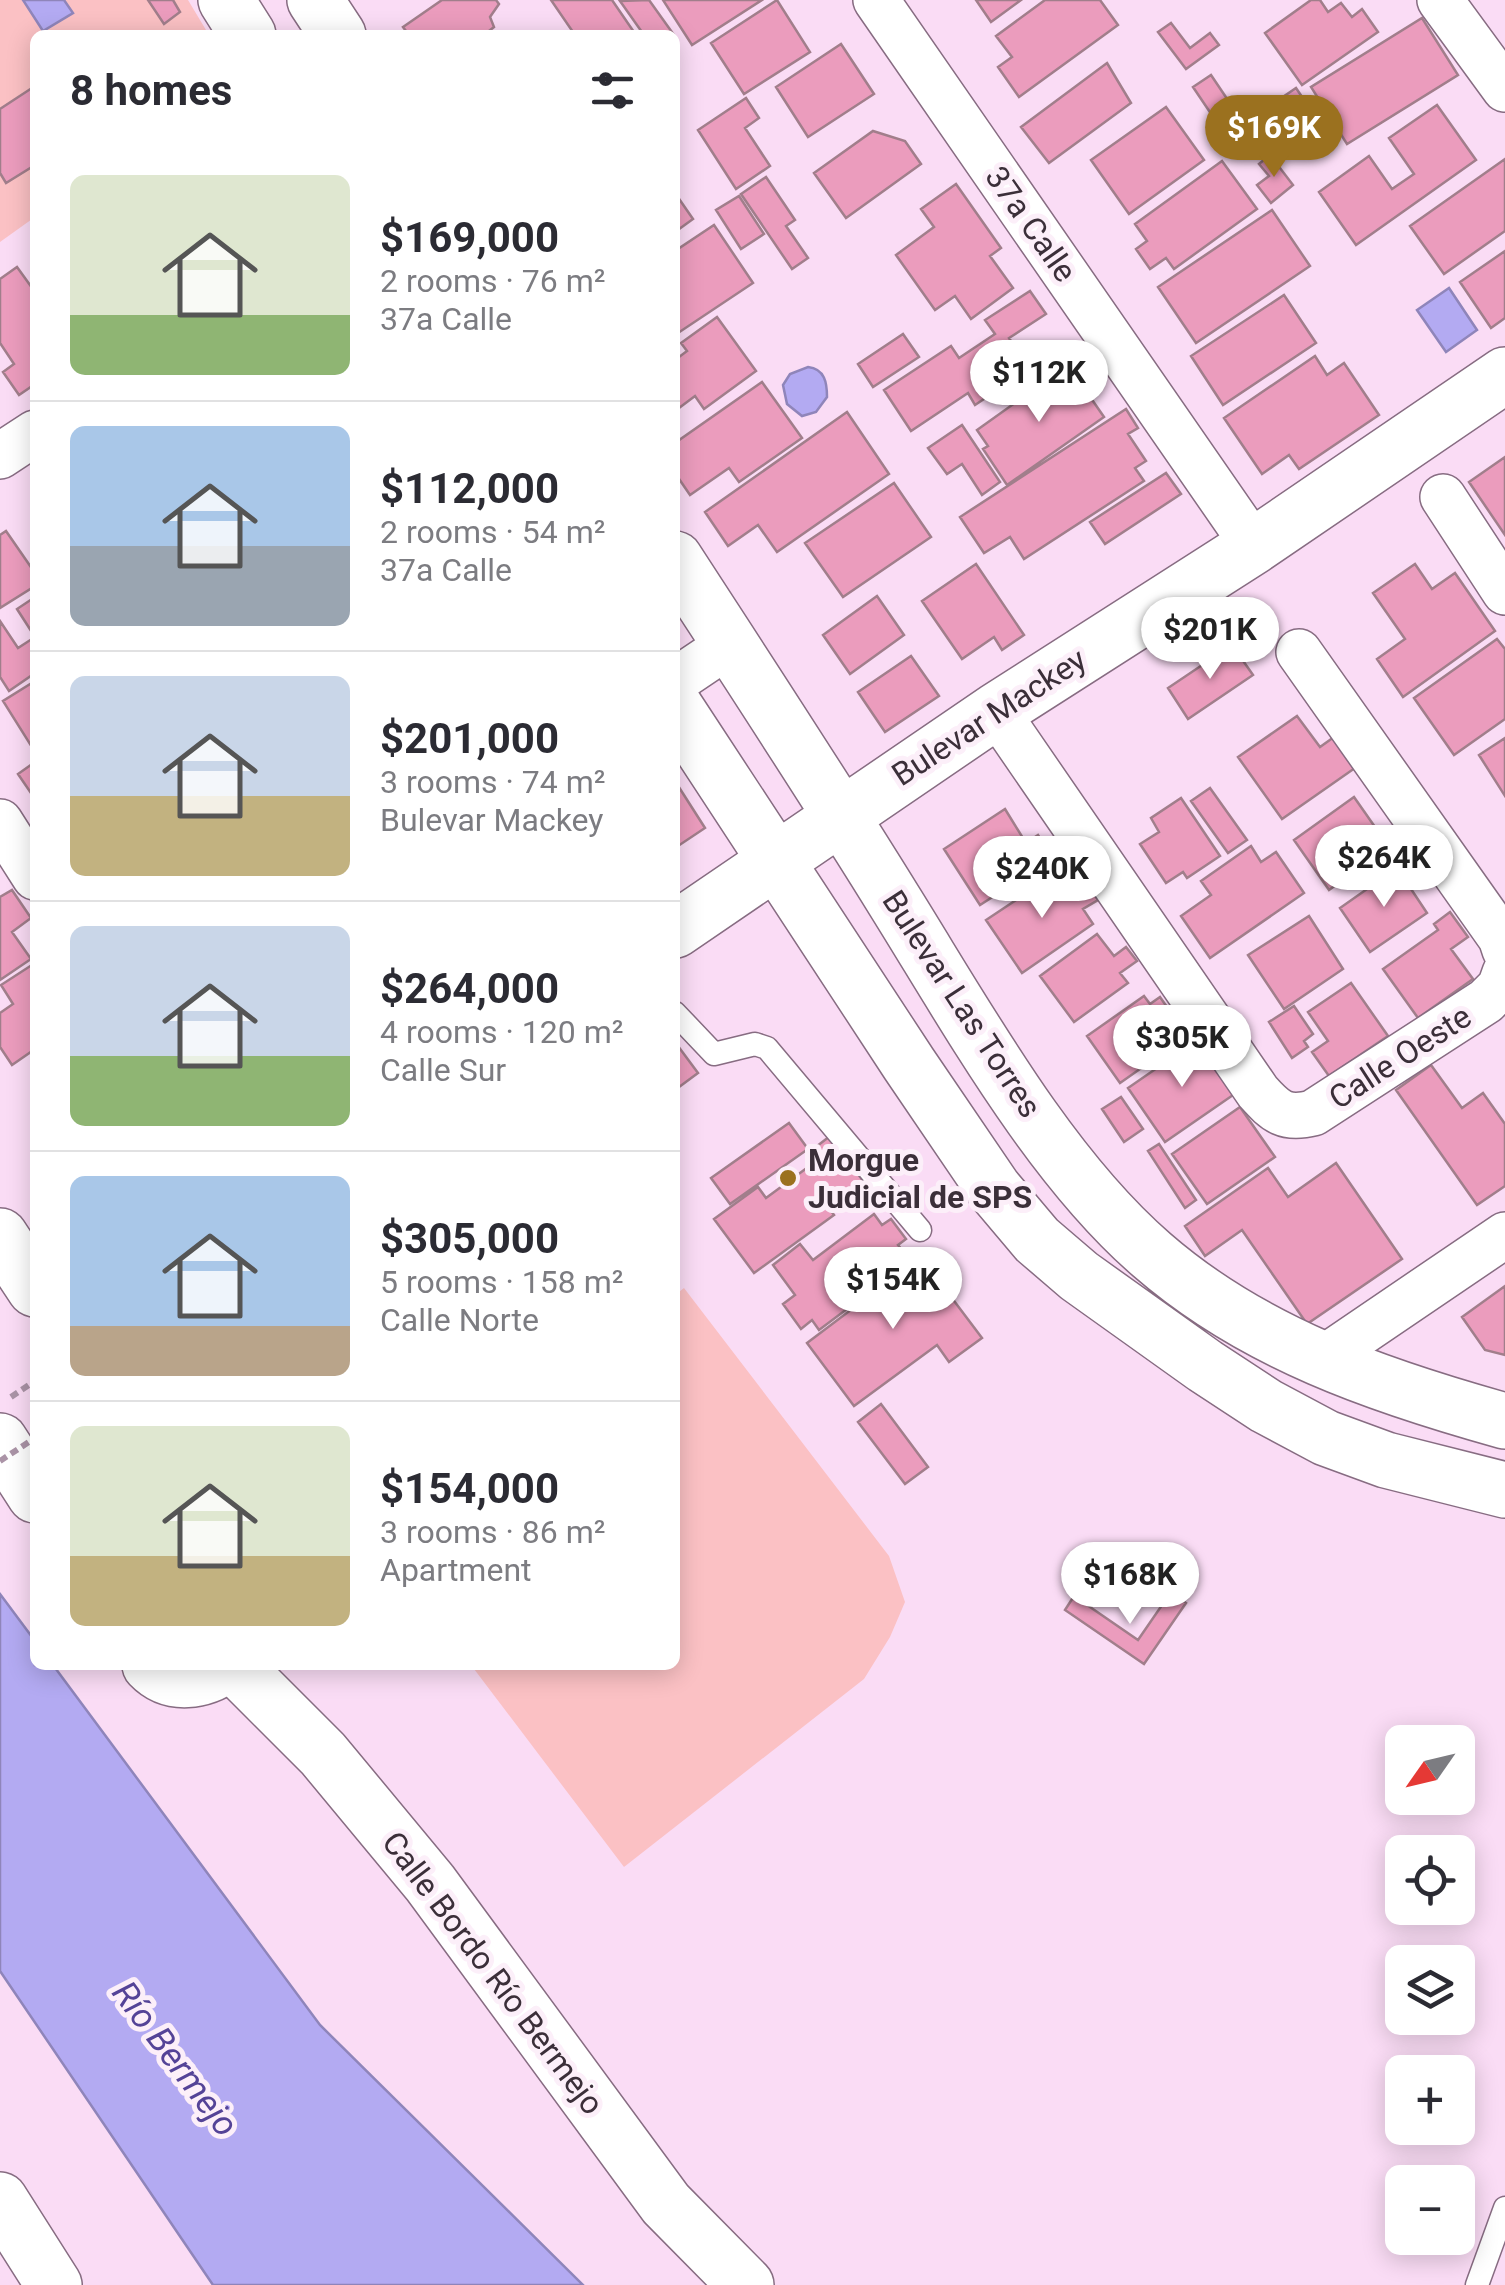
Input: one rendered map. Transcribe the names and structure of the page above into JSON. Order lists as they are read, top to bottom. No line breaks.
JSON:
{"streets":{"street":["37a Calle","Bulevar Mackey","Bulevar Las Torres","Calle Oeste","Calle Bordo Río Bermejo"]},"crossings":[["37a Calle","Bulevar Mackey"],["Bulevar Mackey","Bulevar Las Torres"],["Bulevar Mackey","Calle Oeste"]],"water":["Río Bermejo"],"places":["Morgue Judicial de SPS"],"north":"bottom left","page":{"heading":"8 homes","price":["$169K","$112K","$201K","$264K","$240K","$305K","$154K","$168K"],"list":[{"name":"$169,000","note":"2 rooms · 76 m² · 37a Calle"},{"name":"$112,000","note":"2 rooms · 54 m² · 37a Calle"},{"name":"$201,000","note":"3 rooms · 74 m² · Bulevar Mackey"},{"name":"$264,000","note":"4 rooms · 120 m² · Calle Sur"},{"name":"$305,000","note":"5 rooms · 158 m² · Calle Norte"},{"name":"$154,000","note":"3 rooms · 86 m² · Apartment"}],"map_buttons":["+","−"]}}
